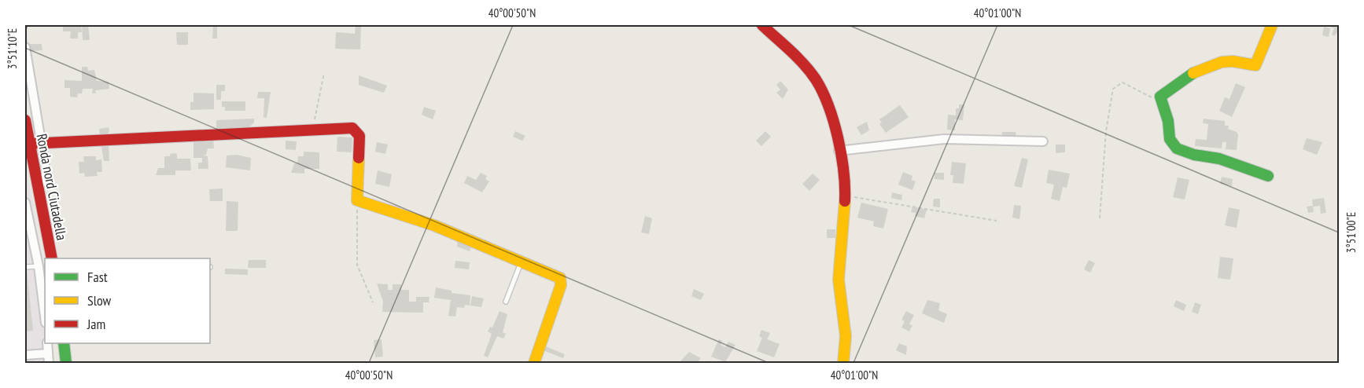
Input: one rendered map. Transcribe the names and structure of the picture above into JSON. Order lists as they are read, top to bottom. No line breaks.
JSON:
{"streets":{"street":["Ronda nord Ciutadella"]},"legend":["Fast","Slow","Jam"],"coordinates":["40°00'50\"N","40°01'00\"N","3°51'10\"E","3°51'00\"E"]}
